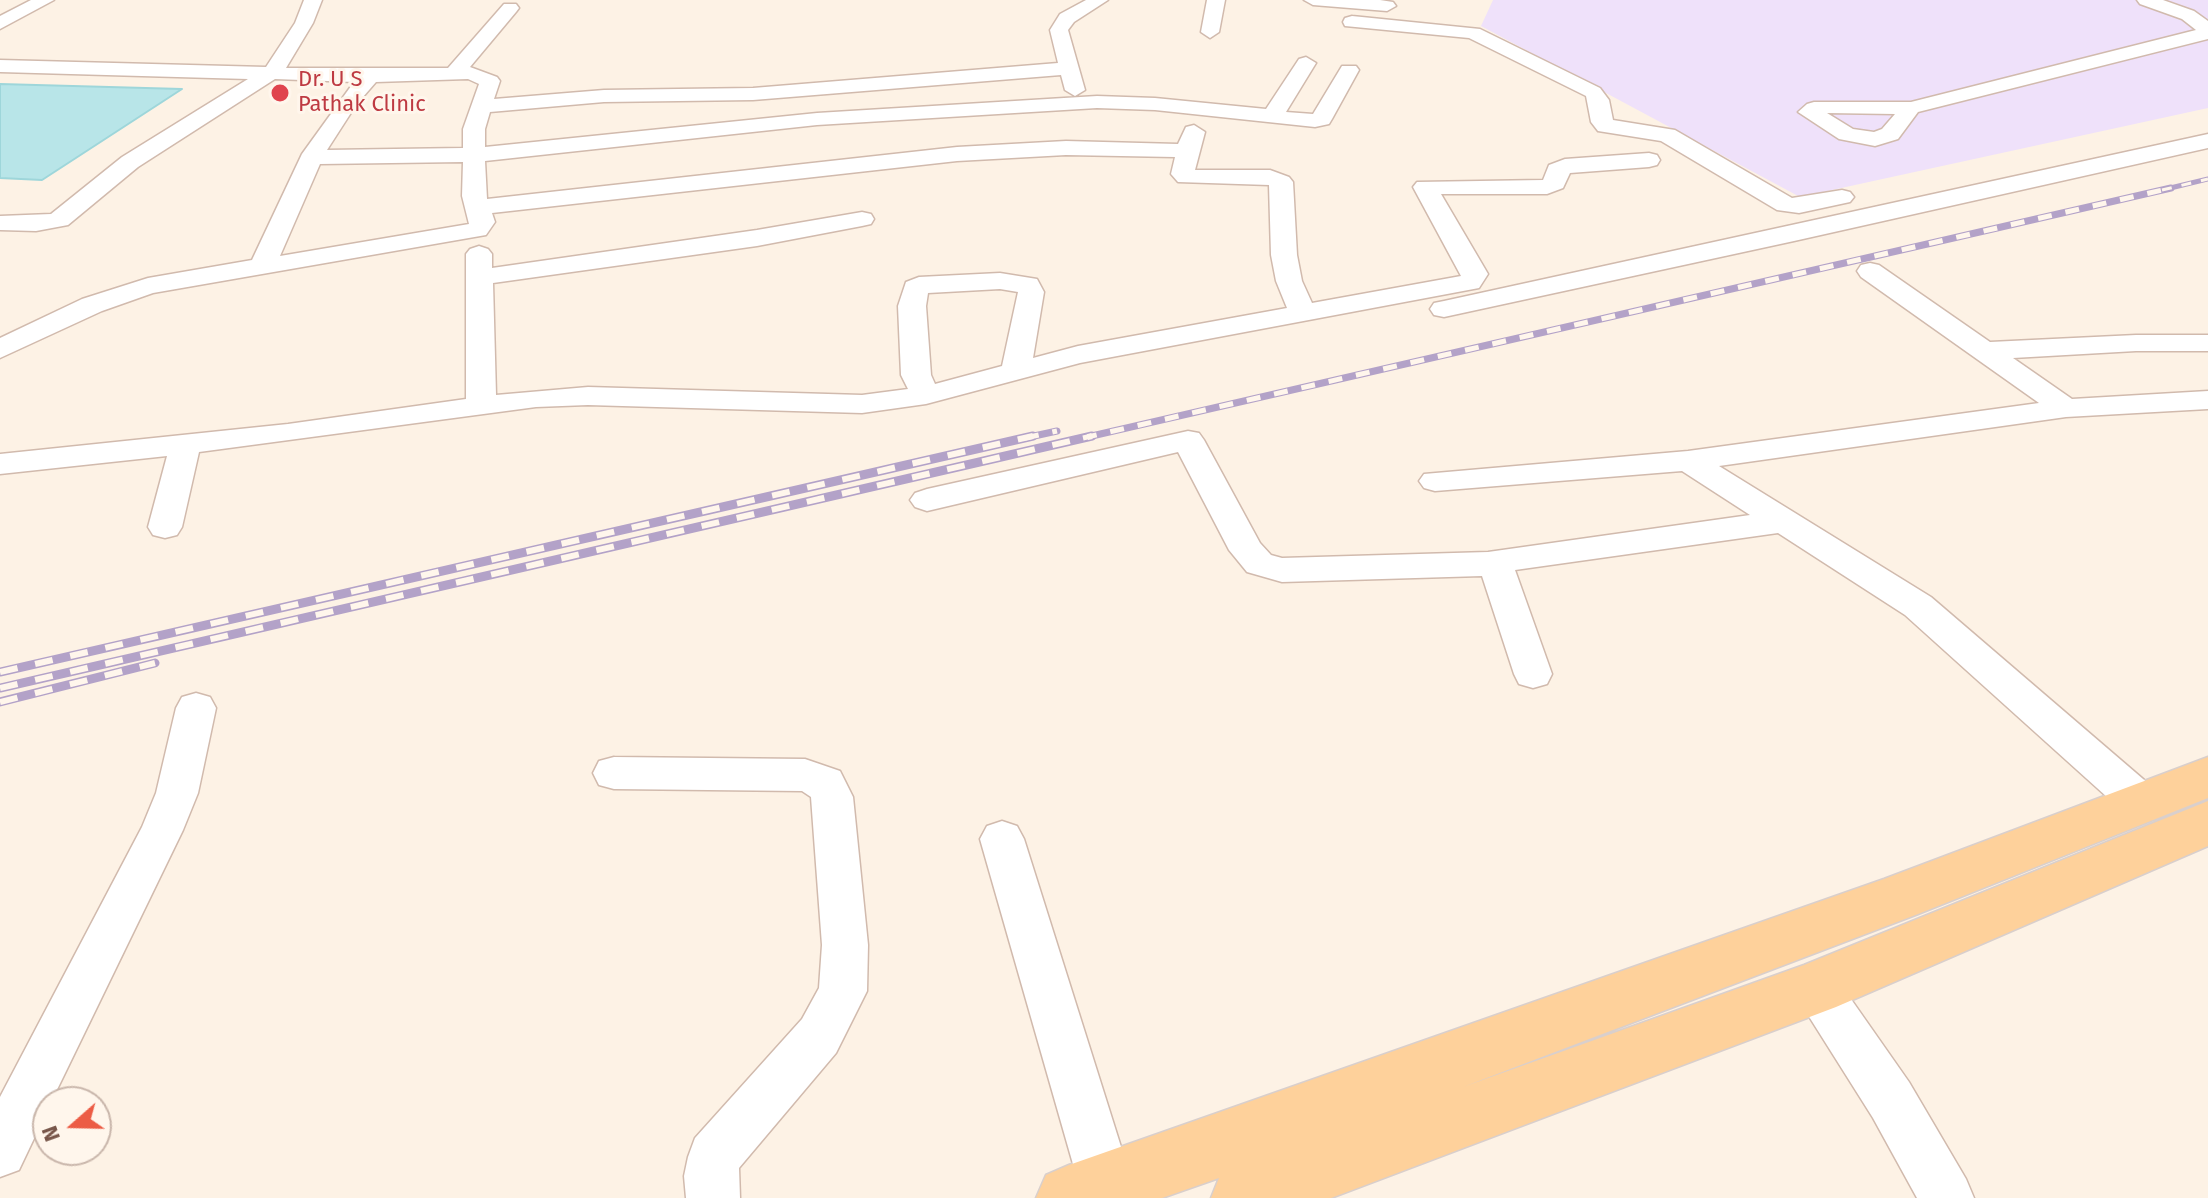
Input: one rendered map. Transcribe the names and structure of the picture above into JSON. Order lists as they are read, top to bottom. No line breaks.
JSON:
{"places":["Dr. U S Pathak Clinic"],"north":"left"}
